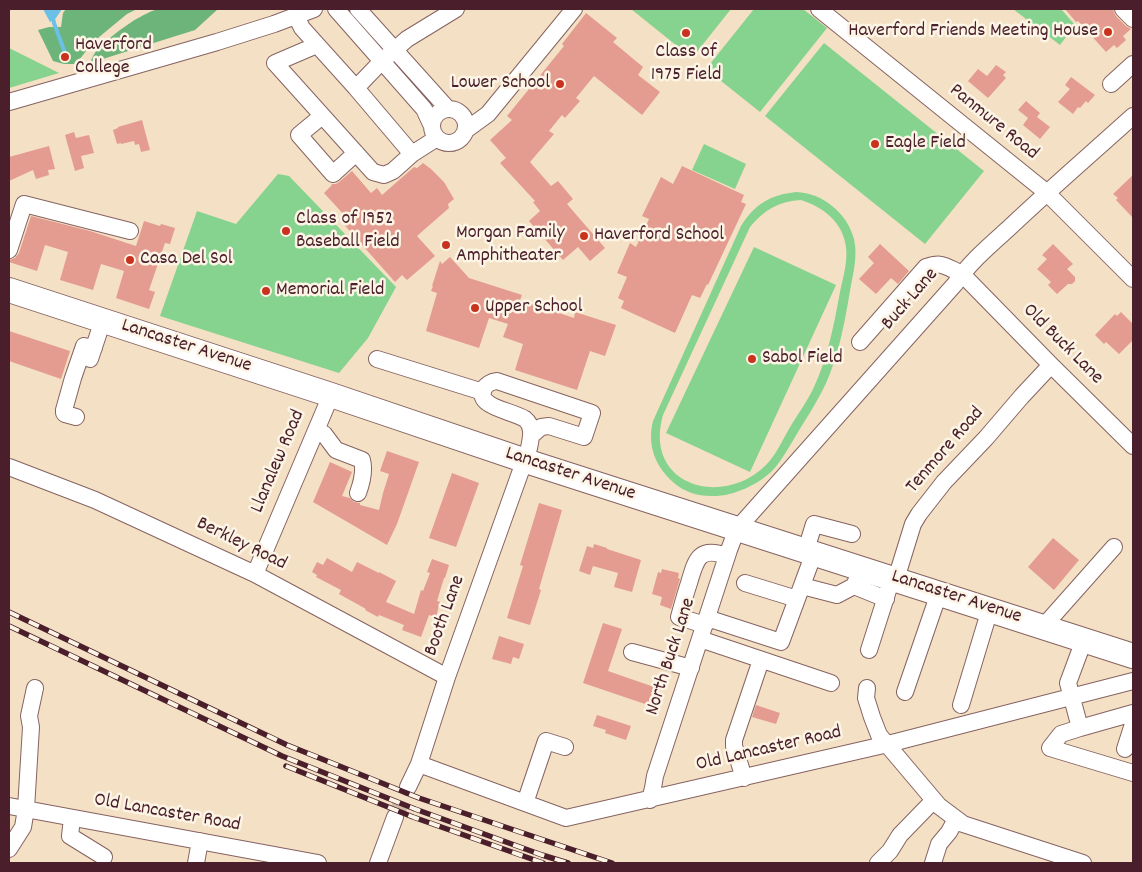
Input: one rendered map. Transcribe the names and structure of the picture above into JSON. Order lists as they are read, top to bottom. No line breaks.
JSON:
{"streets":{"highway":["Lancaster Avenue"],"street":["Panmure Road","Buck Lane","Old Buck Lane","Tenmore Road","Llanalew Road","Berkley Road","Booth Lane","North Buck Lane","Old Lancaster Road"]},"crossings":[["Panmure Road","Buck Lane"],["Buck Lane","Old Buck Lane"],["Buck Lane","Lancaster Avenue"],["Buck Lane","North Buck Lane"],["Old Buck Lane","Tenmore Road"],["Lancaster Avenue","Tenmore Road"],["Lancaster Avenue","Llanalew Road"],["Lancaster Avenue","Booth Lane"],["Lancaster Avenue","North Buck Lane"],["Llanalew Road","Berkley Road"],["Berkley Road","Booth Lane"],["Booth Lane","Old Lancaster Road"],["North Buck Lane","Old Lancaster Road"]],"places":["Haverford Friends Meeting House","Class of 1975 Field","Haverford College","Lower School","Eagle Field","Class of 1952 Baseball Field","Haverford School","Morgan Family Amphitheater","Casa Del Sol","Memorial Field","Upper School","Sabol Field"]}
